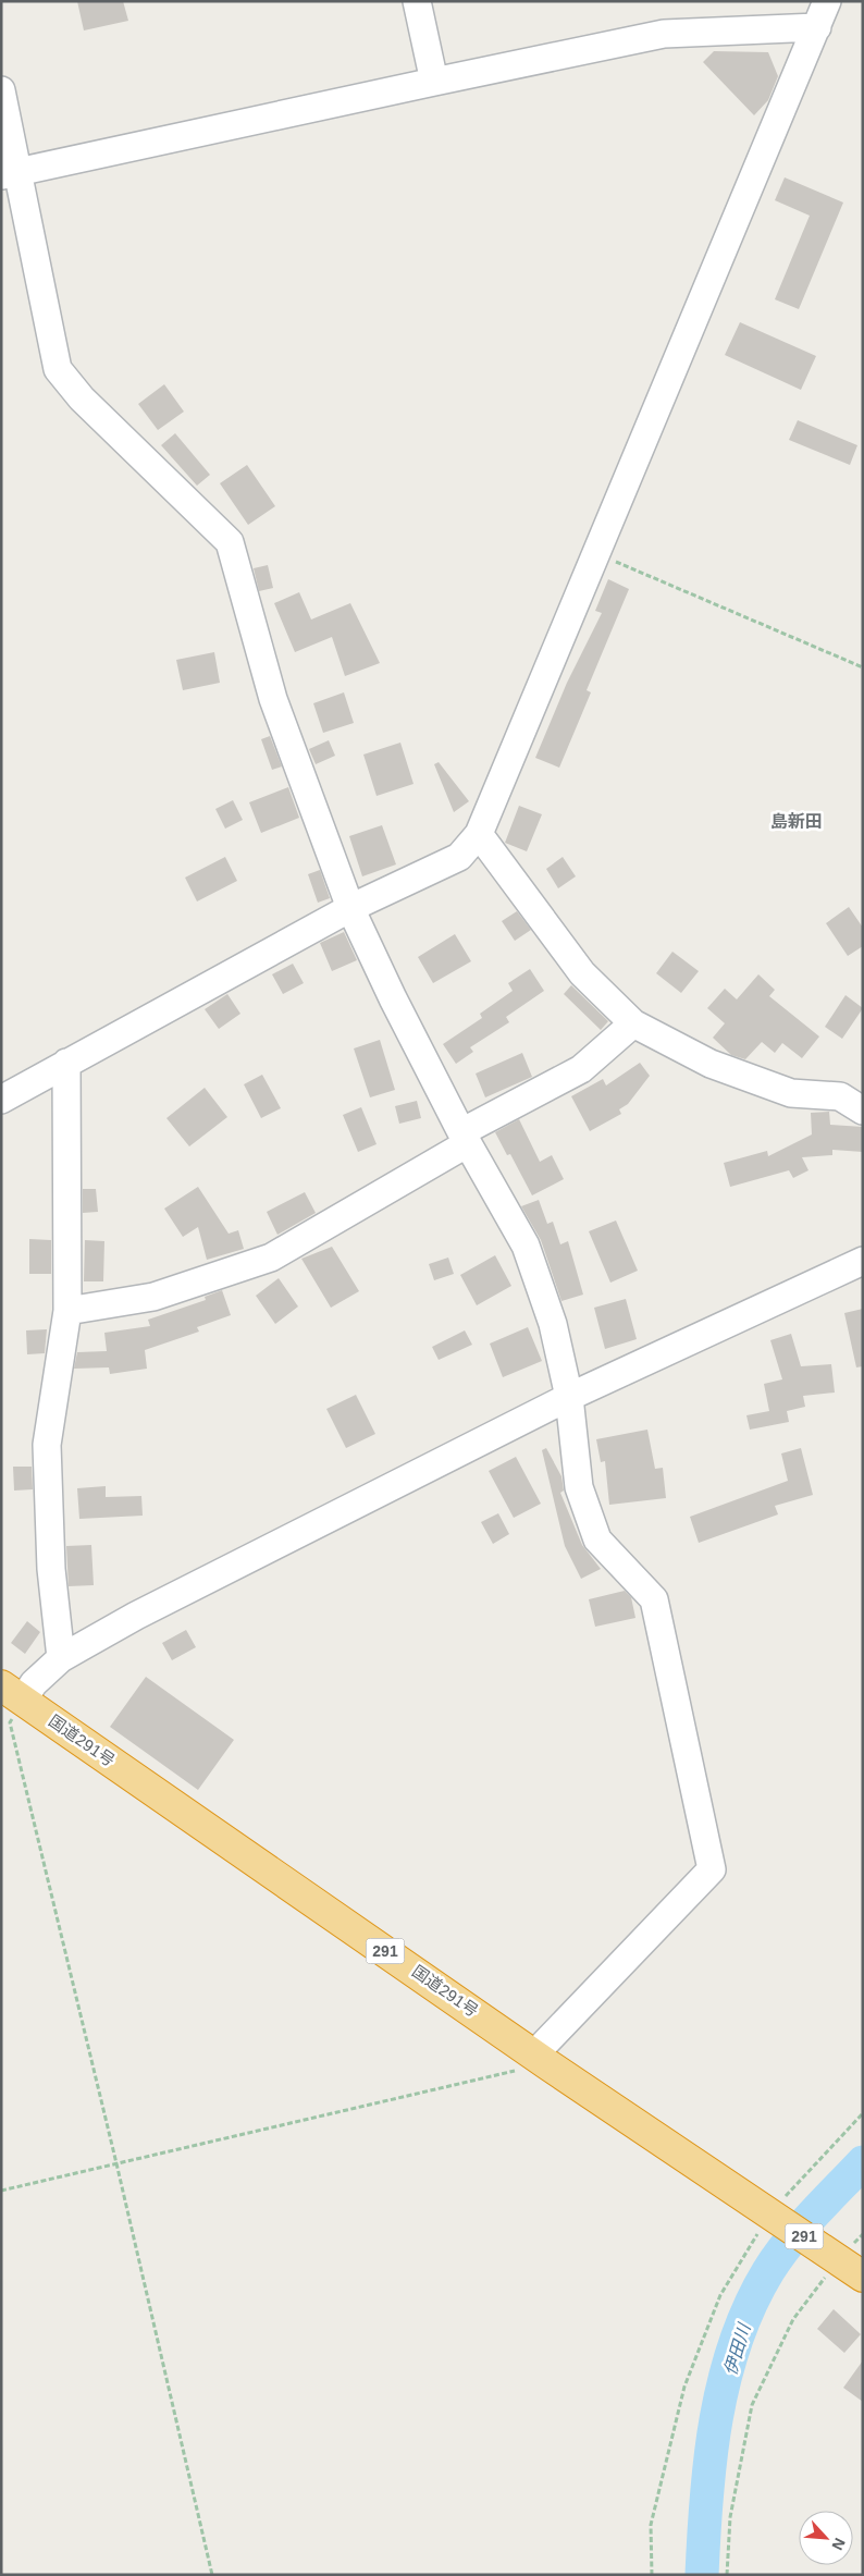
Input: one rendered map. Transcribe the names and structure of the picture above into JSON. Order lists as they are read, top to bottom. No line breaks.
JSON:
{"streets":{"highway":["国道291号","291"]},"districts":["島新田"],"water":["伊田川"],"north":"bottom right"}
